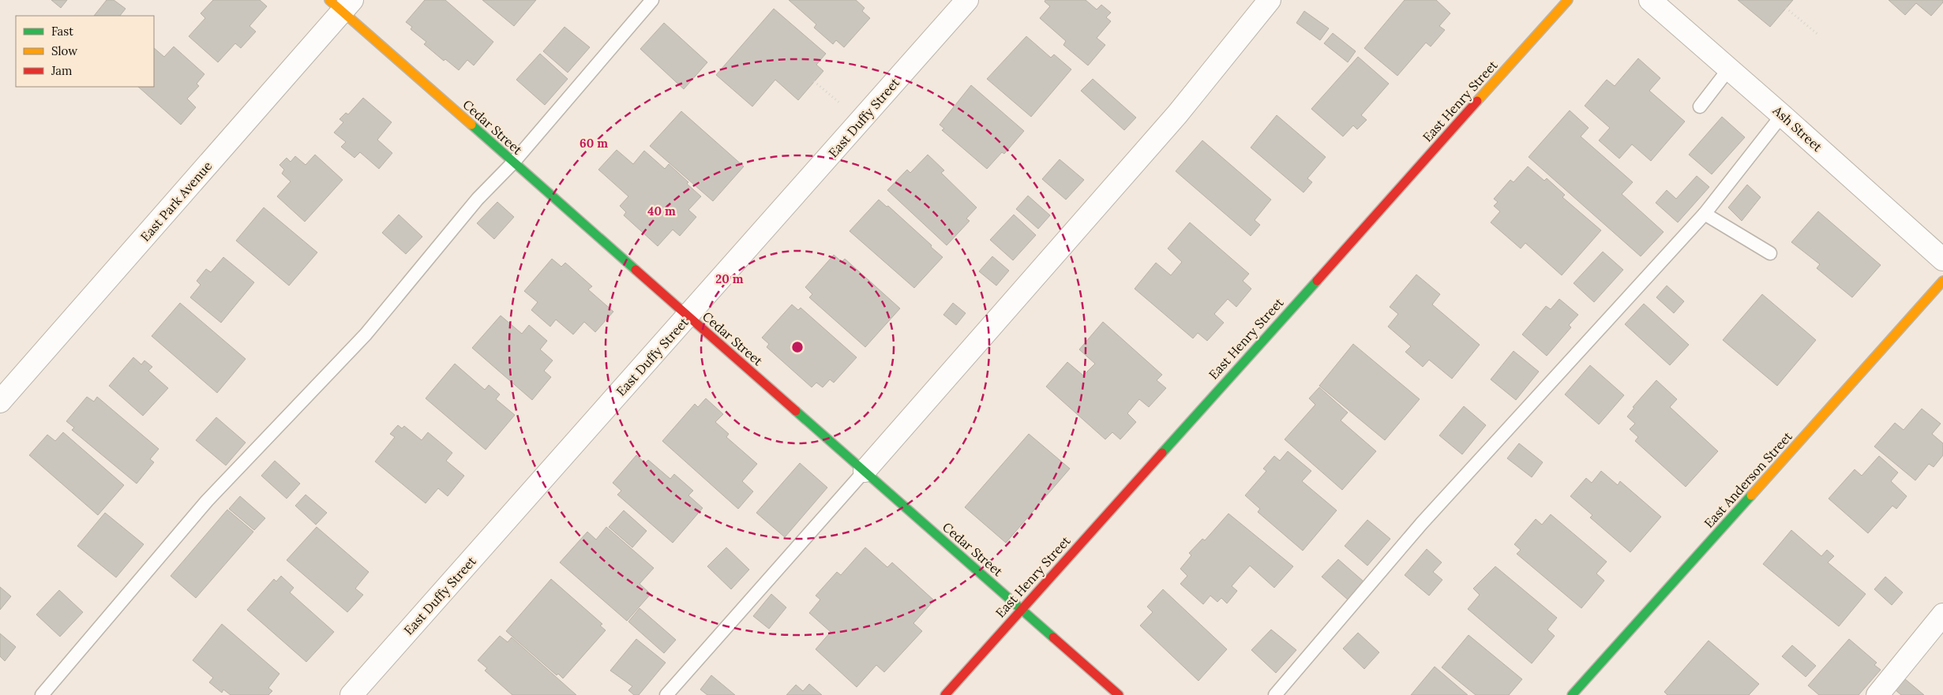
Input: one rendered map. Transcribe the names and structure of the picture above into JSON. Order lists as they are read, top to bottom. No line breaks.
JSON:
{"streets":{"main road":["East Henry Street","Cedar Street","East Anderson Street"],"street":["East Duffy Street","Ash Street","East Park Avenue"]},"crossings":[["East Henry Street","Cedar Street"],["East Duffy Street","Cedar Street"],["Cedar Street","East Park Avenue"]],"legend":["Fast","Slow","Jam"],"rings":["60 m","40 m","20 m"]}
